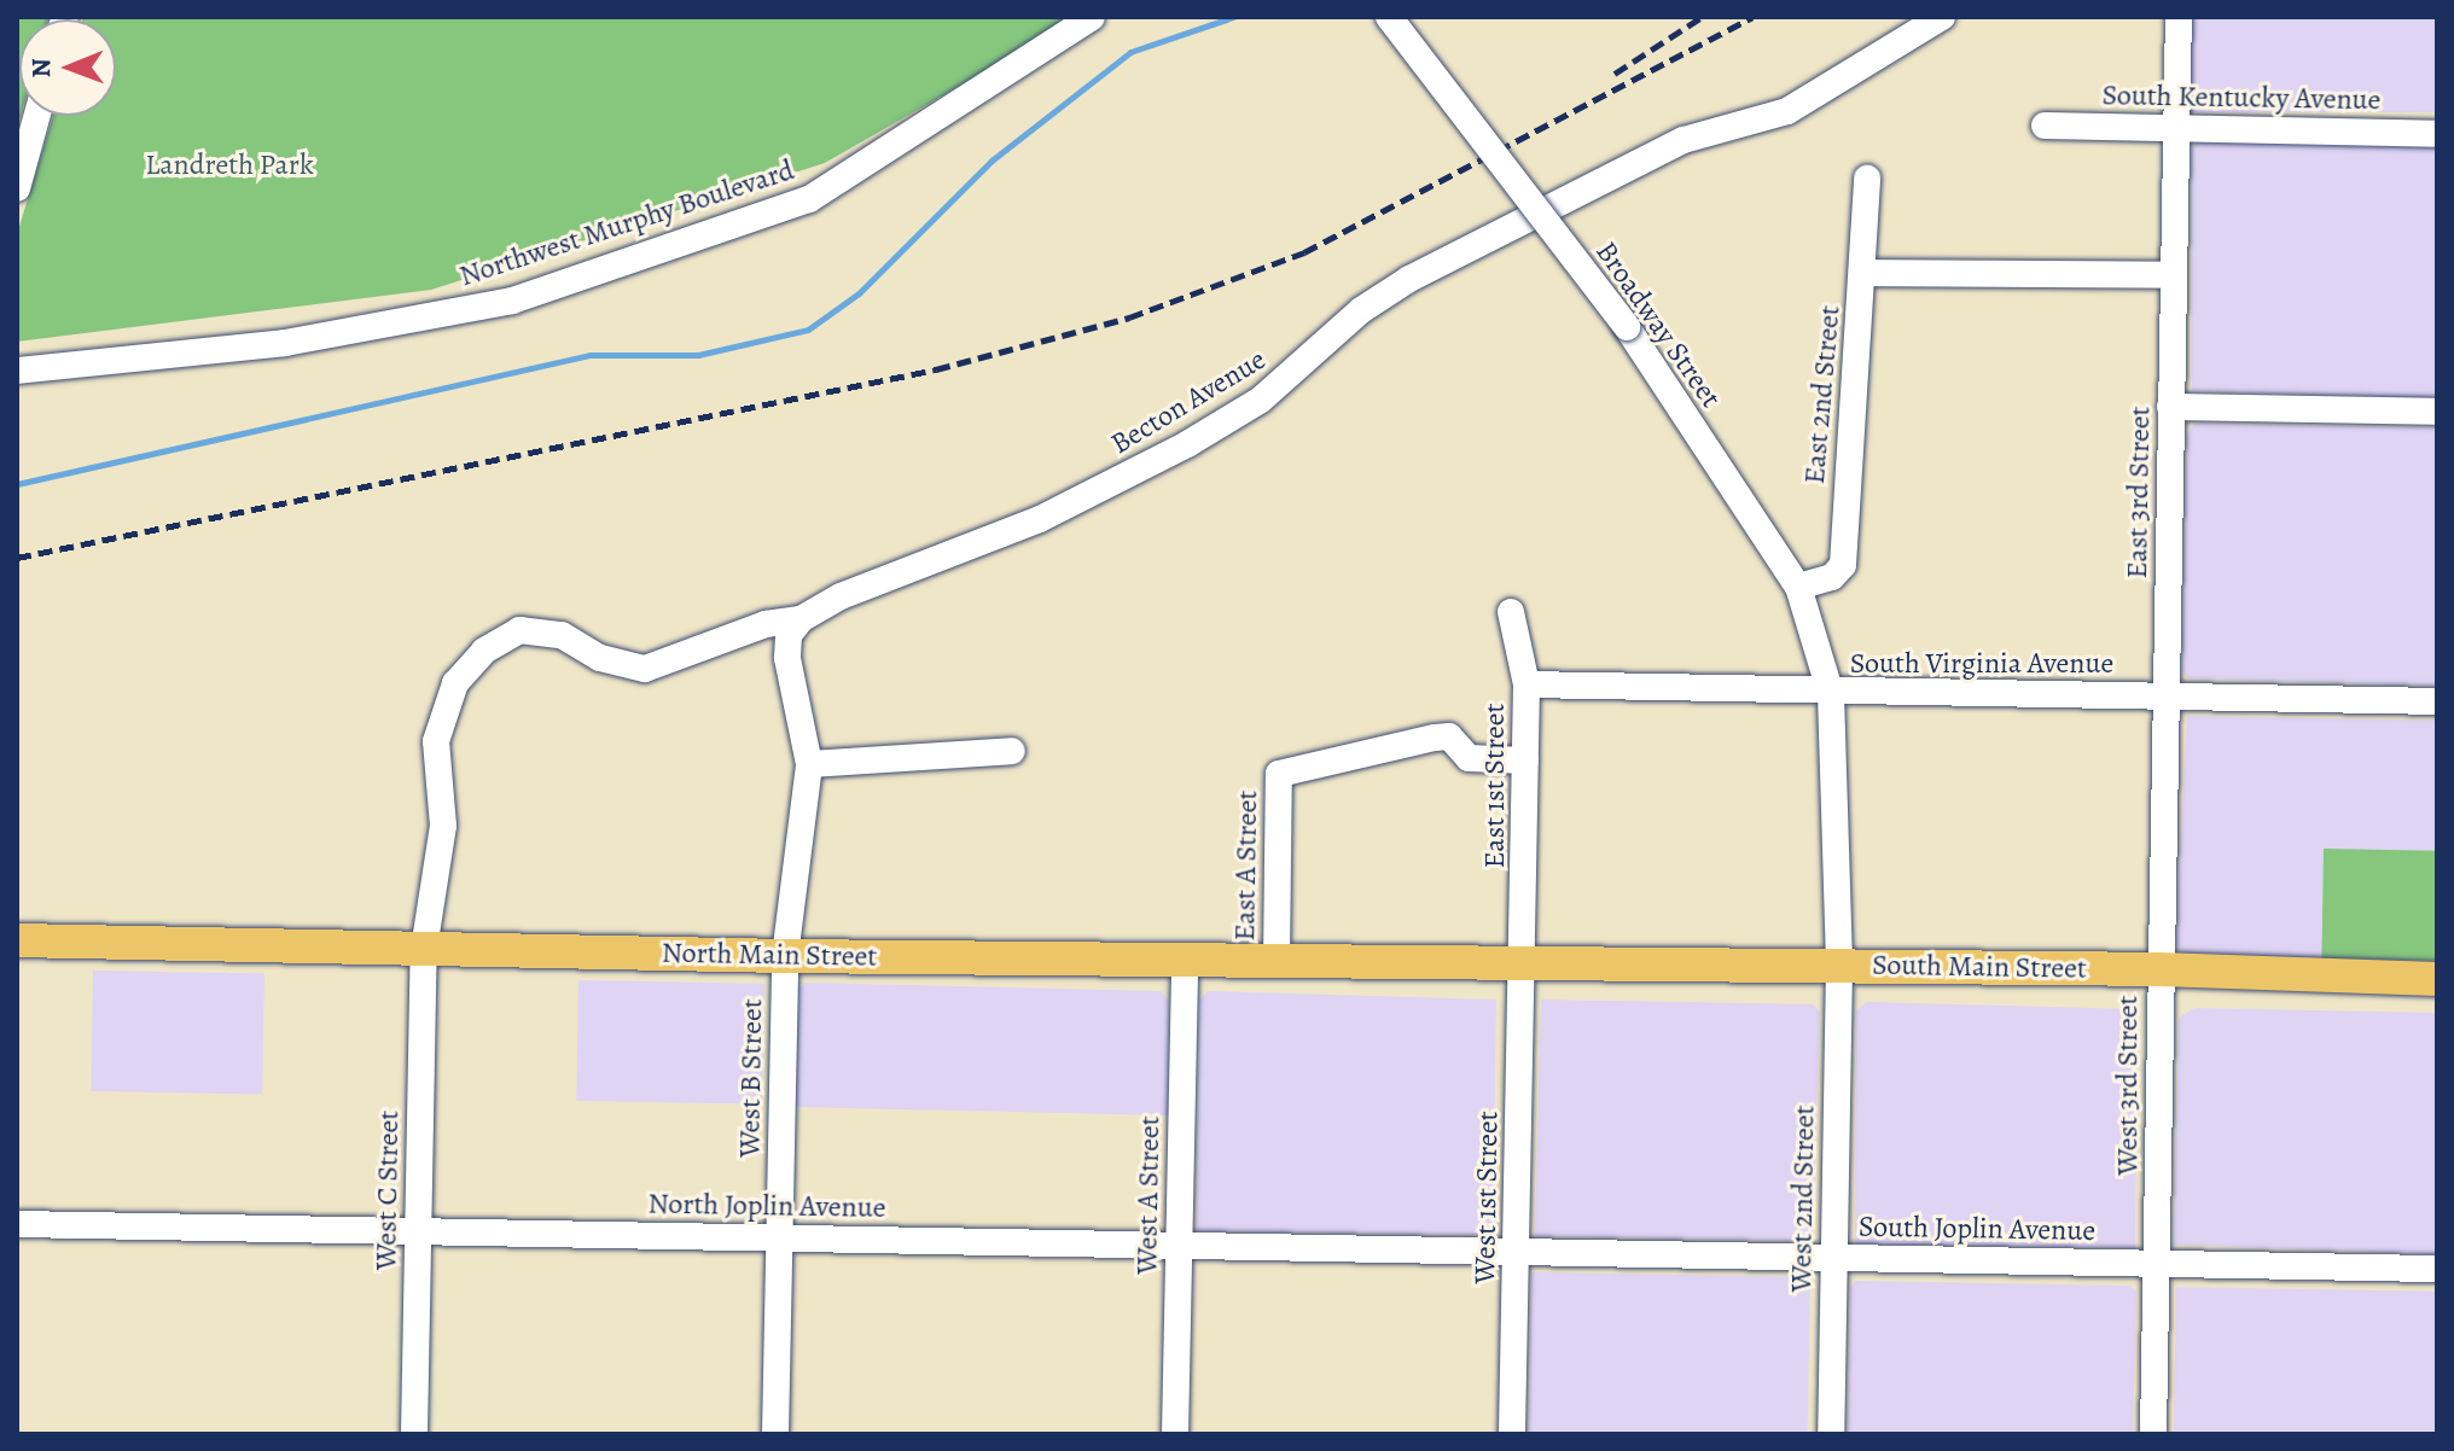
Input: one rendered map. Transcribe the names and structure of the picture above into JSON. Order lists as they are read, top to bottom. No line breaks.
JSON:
{"streets":{"main road":["North Main Street","South Main Street"],"street":["South Kentucky Avenue","Northwest Murphy Boulevard","Broadway Street","East 2nd Street","Becton Avenue","East 3rd Street","South Virginia Avenue","East 1st Street","East A Street","West B Street","West 3rd Street","West C Street","West A Street","West 1st Street","West 2nd Street","North Joplin Avenue","South Joplin Avenue"]},"crossings":[["South Kentucky Avenue","East 3rd Street"],["Broadway Street","East 2nd Street"],["Broadway Street","South Virginia Avenue"],["Becton Avenue","West C Street"],["East 3rd Street","South Virginia Avenue"],["East 3rd Street","South Main Street"],["East 3rd Street","West 3rd Street"],["South Virginia Avenue","East 1st Street"],["East 1st Street","East A Street"],["East 1st Street","North Main Street"],["East 1st Street","South Main Street"],["East 1st Street","West 1st Street"],["East A Street","North Main Street"],["North Main Street","South Main Street"],["North Main Street","West B Street"],["North Main Street","West C Street"],["North Main Street","West A Street"],["North Main Street","West 1st Street"],["South Main Street","West 3rd Street"],["South Main Street","West 1st Street"],["South Main Street","West 2nd Street"],["West B Street","North Joplin Avenue"],["West 3rd Street","South Joplin Avenue"],["West C Street","North Joplin Avenue"],["West A Street","North Joplin Avenue"],["West 1st Street","North Joplin Avenue"],["West 1st Street","South Joplin Avenue"],["West 2nd Street","South Joplin Avenue"],["North Joplin Avenue","South Joplin Avenue"]],"parks":["Landreth Park"],"north":"left"}
